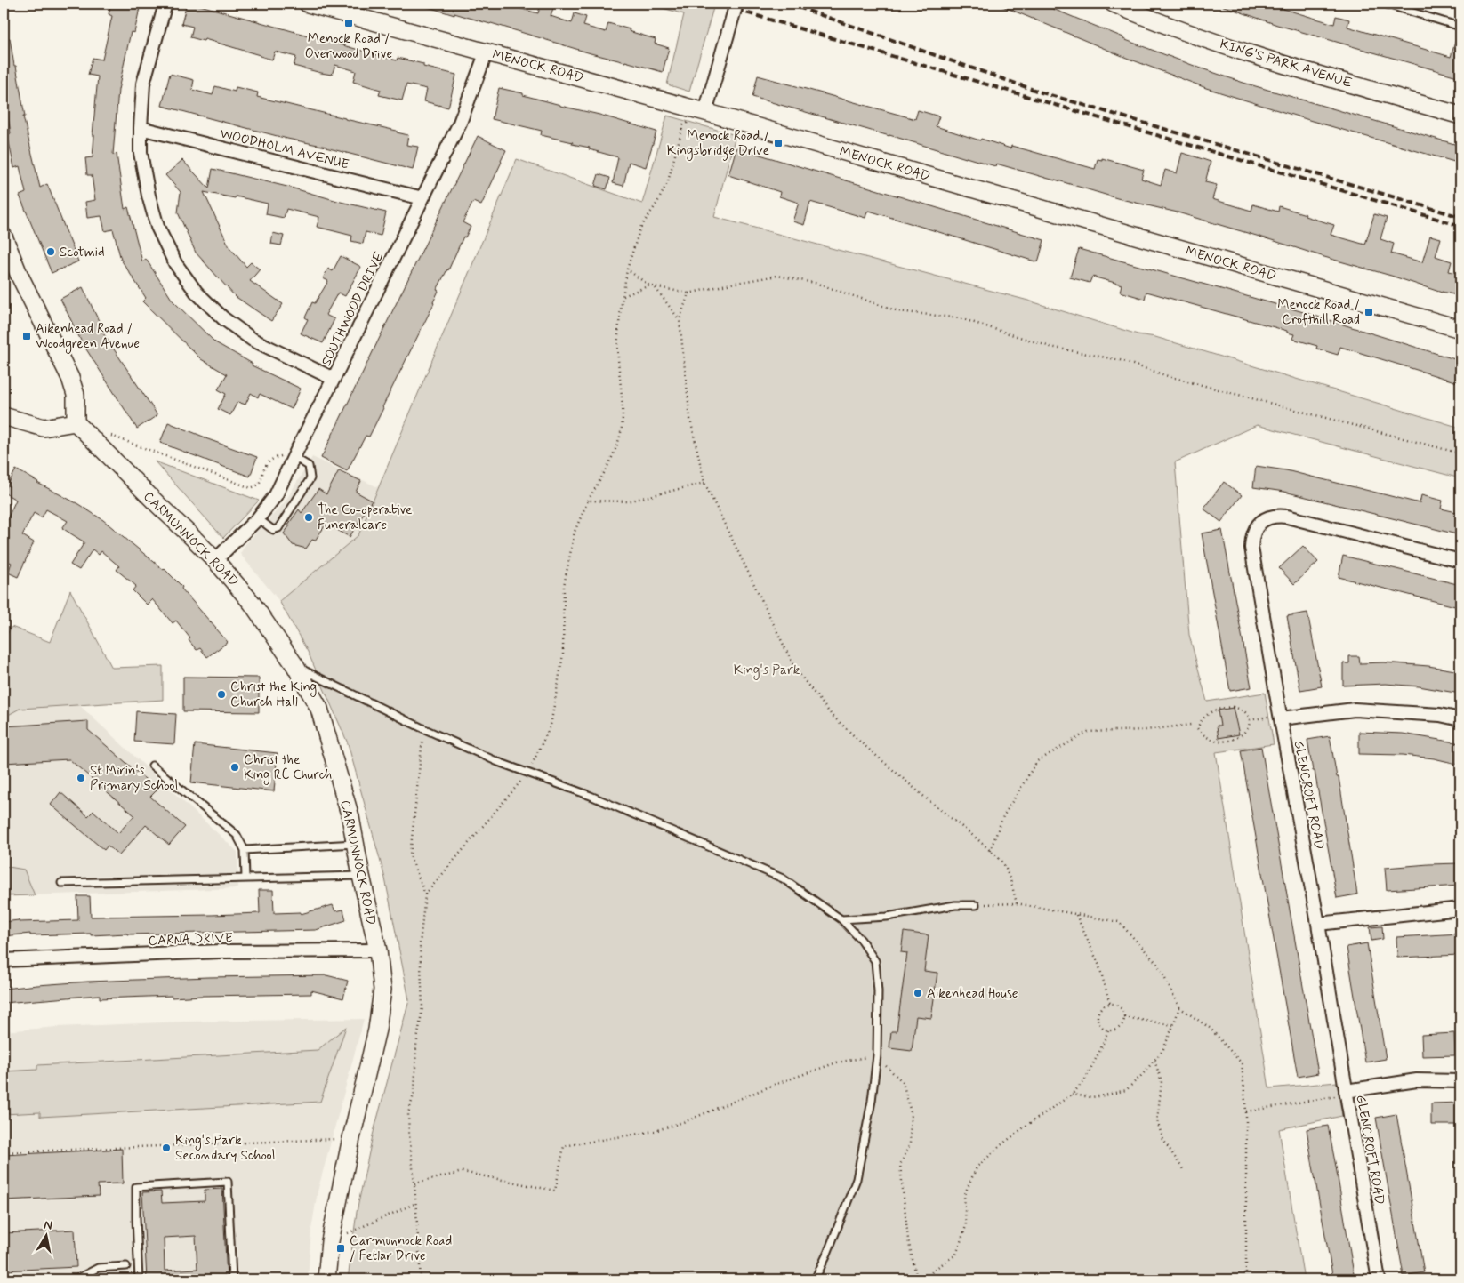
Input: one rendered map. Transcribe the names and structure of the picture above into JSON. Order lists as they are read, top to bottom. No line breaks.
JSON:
{"streets":{"main road":["KING'S PARK AVENUE","MENOCK ROAD","CARMUNNOCK ROAD"],"street":["WOODHOLM AVENUE","SOUTHWOOD DRIVE","GLENCROFT ROAD","CARNA DRIVE"]},"crossings":[["MENOCK ROAD","SOUTHWOOD DRIVE"],["WOODHOLM AVENUE","SOUTHWOOD DRIVE"],["SOUTHWOOD DRIVE","CARMUNNOCK ROAD"],["CARMUNNOCK ROAD","CARNA DRIVE"]],"parks":["King's Park"],"places":{"transit":["Menock Road / Overwood Drive","Menock Road / Kingsbridge Drive","Menock Road / Crofthill Road","Aikenhead Road / Woodgreen Avenue","Carmunnock Road / Fetlar Drive"],"other":["Scotmid","The Co-operative Funeralcare","Christ the King Church Hall","Christ the King RC Church","St Mirin's Primary School","Aikenhead House","King's Park Secondary School"]},"north":"top"}
